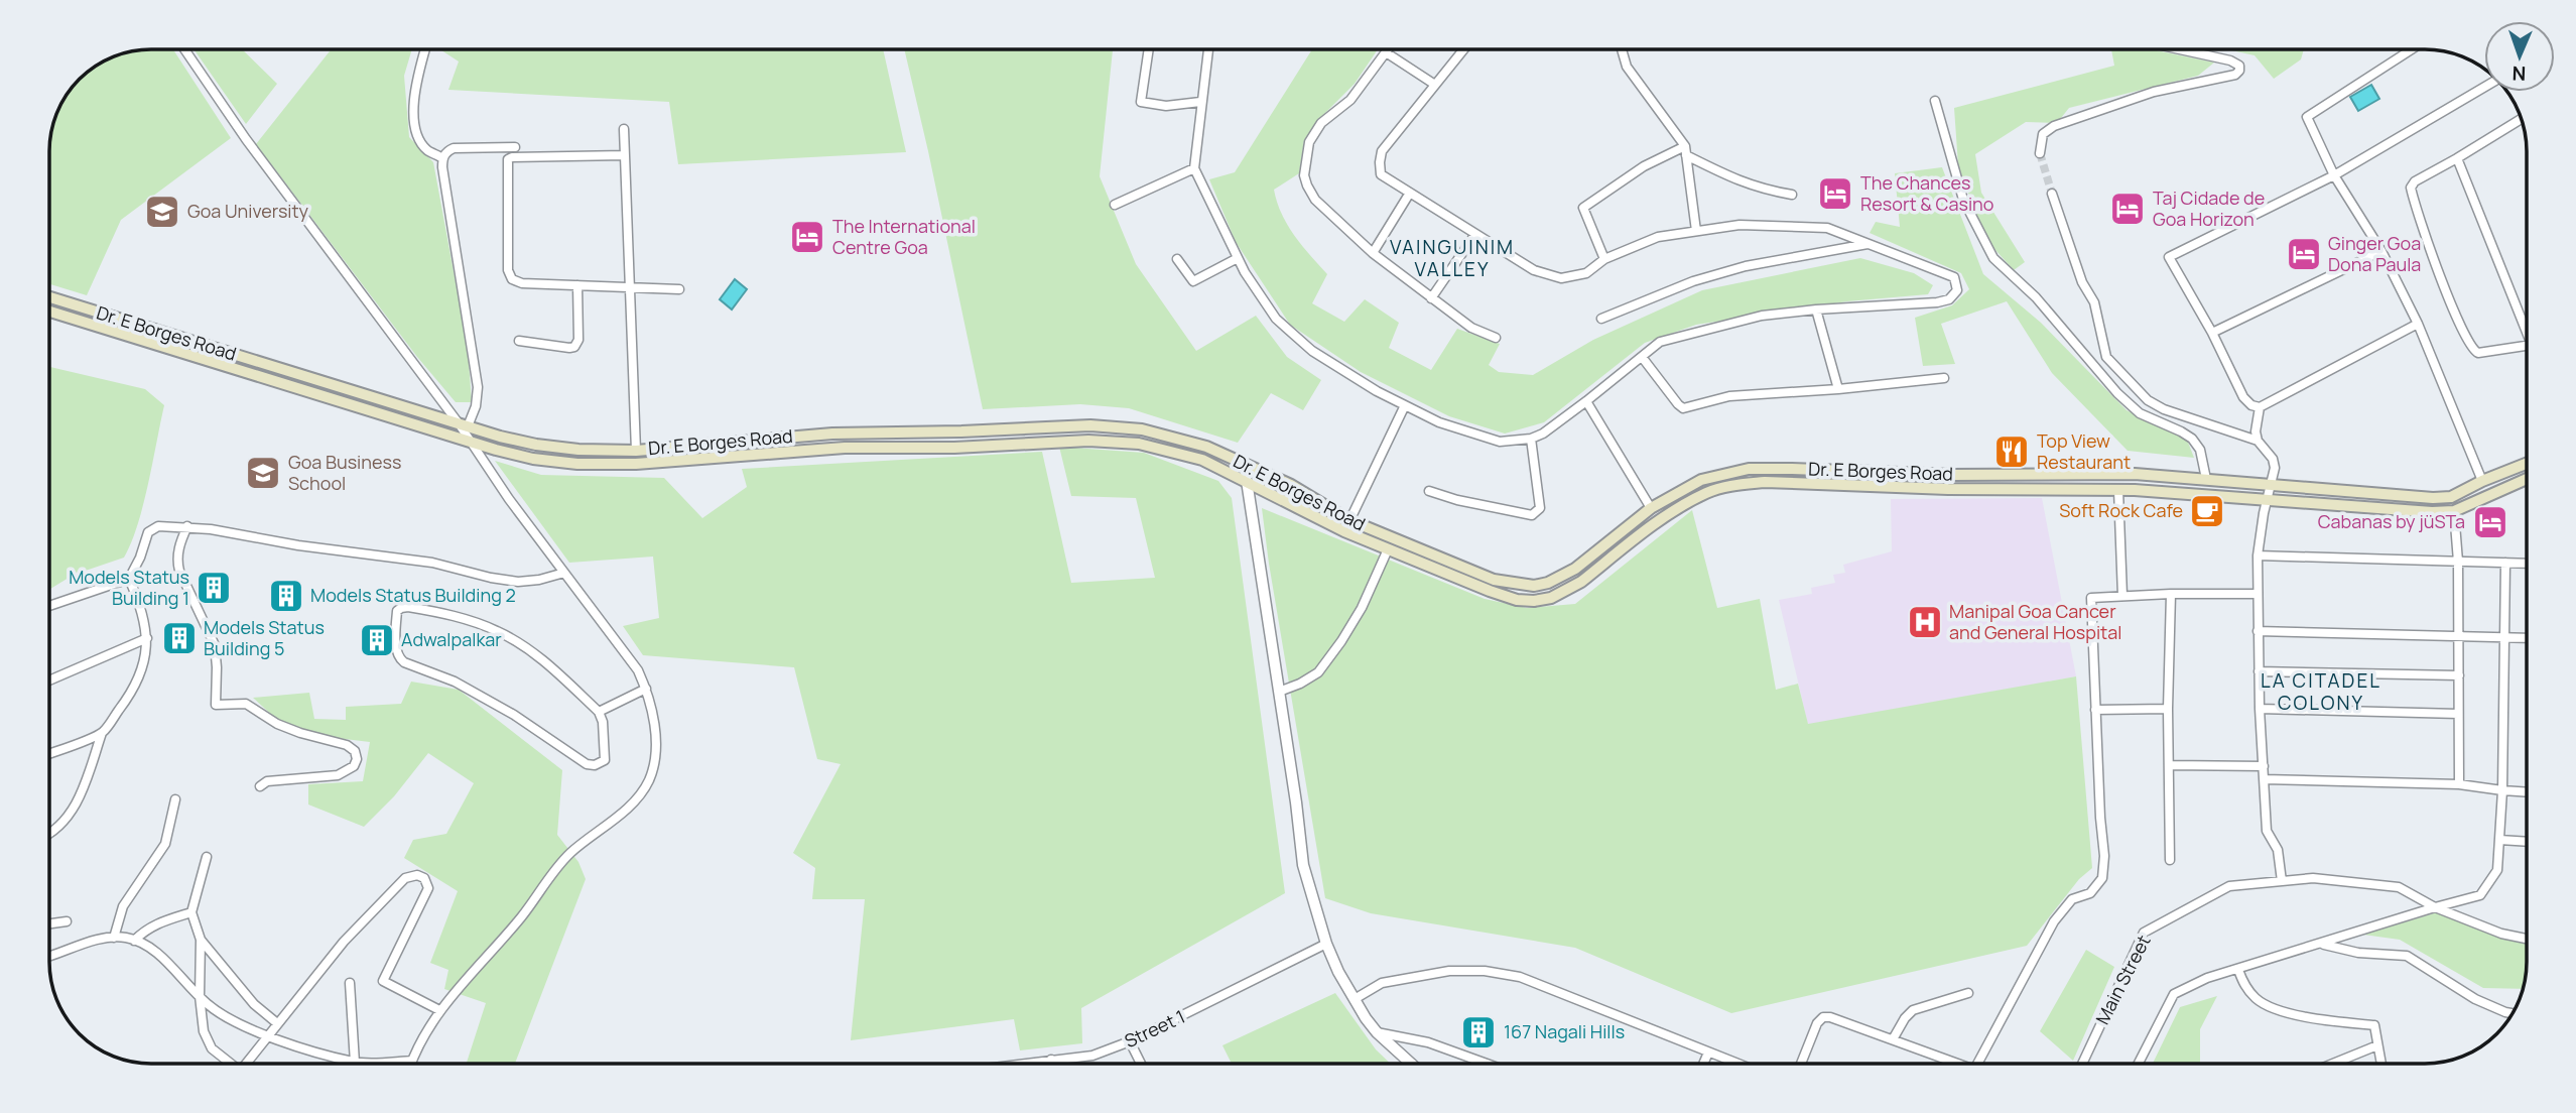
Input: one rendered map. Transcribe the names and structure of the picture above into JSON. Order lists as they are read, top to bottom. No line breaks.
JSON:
{"streets":{"main road":["Dr. E Borges Road"],"street":["Main Street","Street 1"]},"districts":["VAINGUINIM VALLEY","LA CITADEL COLONY"],"places":{"hotel":["The Chances Resort & Casino","Taj Cidade de Goa Horizon","The International Centre Goa","Ginger Goa Dona Paula","Cabanas by jüSTa"],"school or university":["Goa University","Goa Business School"],"restaurant":["Top View Restaurant"],"cafe":["Soft Rock Cafe"],"building":["Models Status Building 1","Models Status Building 2","Models Status Building 5","Adwalpalkar","167 Nagali Hills"],"hospital":["Manipal Goa Cancer and General Hospital"]},"north":"bottom"}
